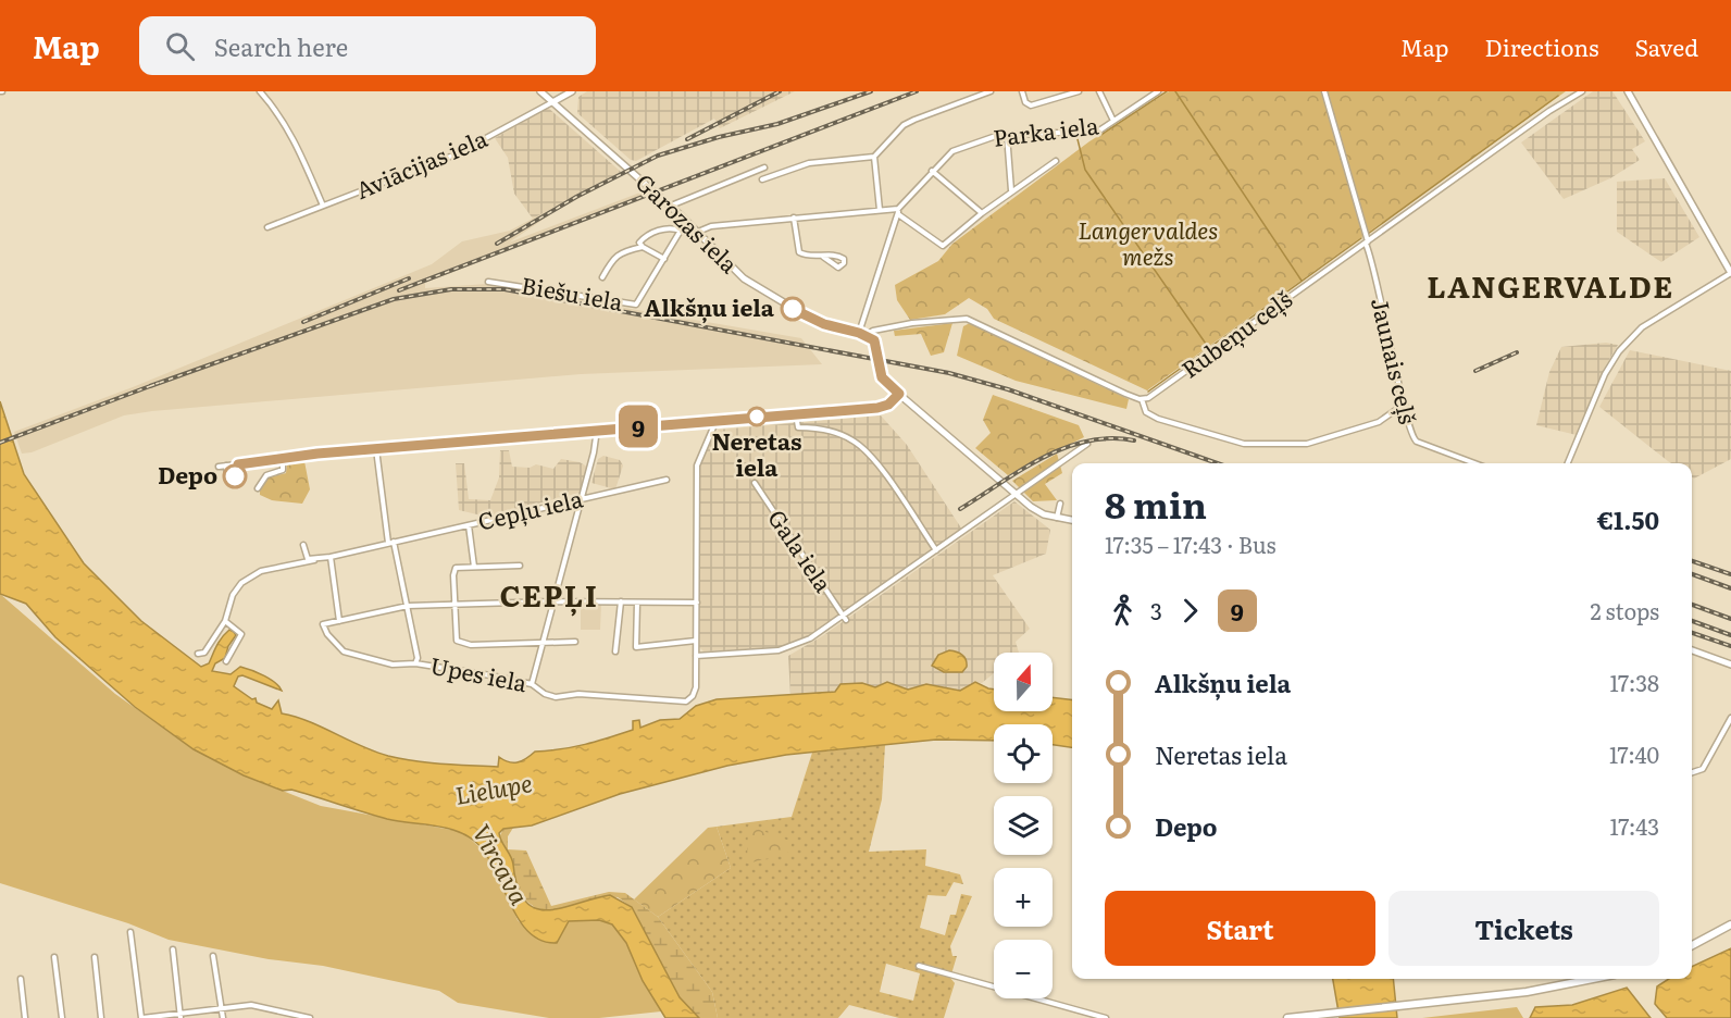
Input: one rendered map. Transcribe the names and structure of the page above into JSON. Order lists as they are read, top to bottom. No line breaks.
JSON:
{"streets":{"main road":["Aviācijas iela","Garozas iela"],"street":["Parka iela","Biešu iela","Rubeņu ceļš","Jaunais ceļš","Cepļu iela","Gala iela","Upes iela"]},"crossings":[["Aviācijas iela","Garozas iela"],["Garozas iela","Biešu iela"],["Rubeņu ceļš","Jaunais ceļš"]],"districts":["LANGERVALDE","CEPĻI"],"water":["Lielupe","Vircava"],"parks":["Langervaldes mežs"],"places":["Alkšņu iela","Neretas iela","Depo"],"lines":["bus line 9"],"north":"top","page":{"header":"Map","search":"Search here","nav":["Map","Directions","Saved"],"on_map":"9","heading":["8 min","17:35 – 17:43 · Bus","€1.50"],"legs":["3","9","2 stops"],"list":[{"name":"Alkšņu iela","value":"17:38"},{"name":"Neretas iela","value":"17:40"},{"name":"Depo","value":"17:43"}],"map_buttons":["+","−"],"buttons":["Start","Tickets"]}}
